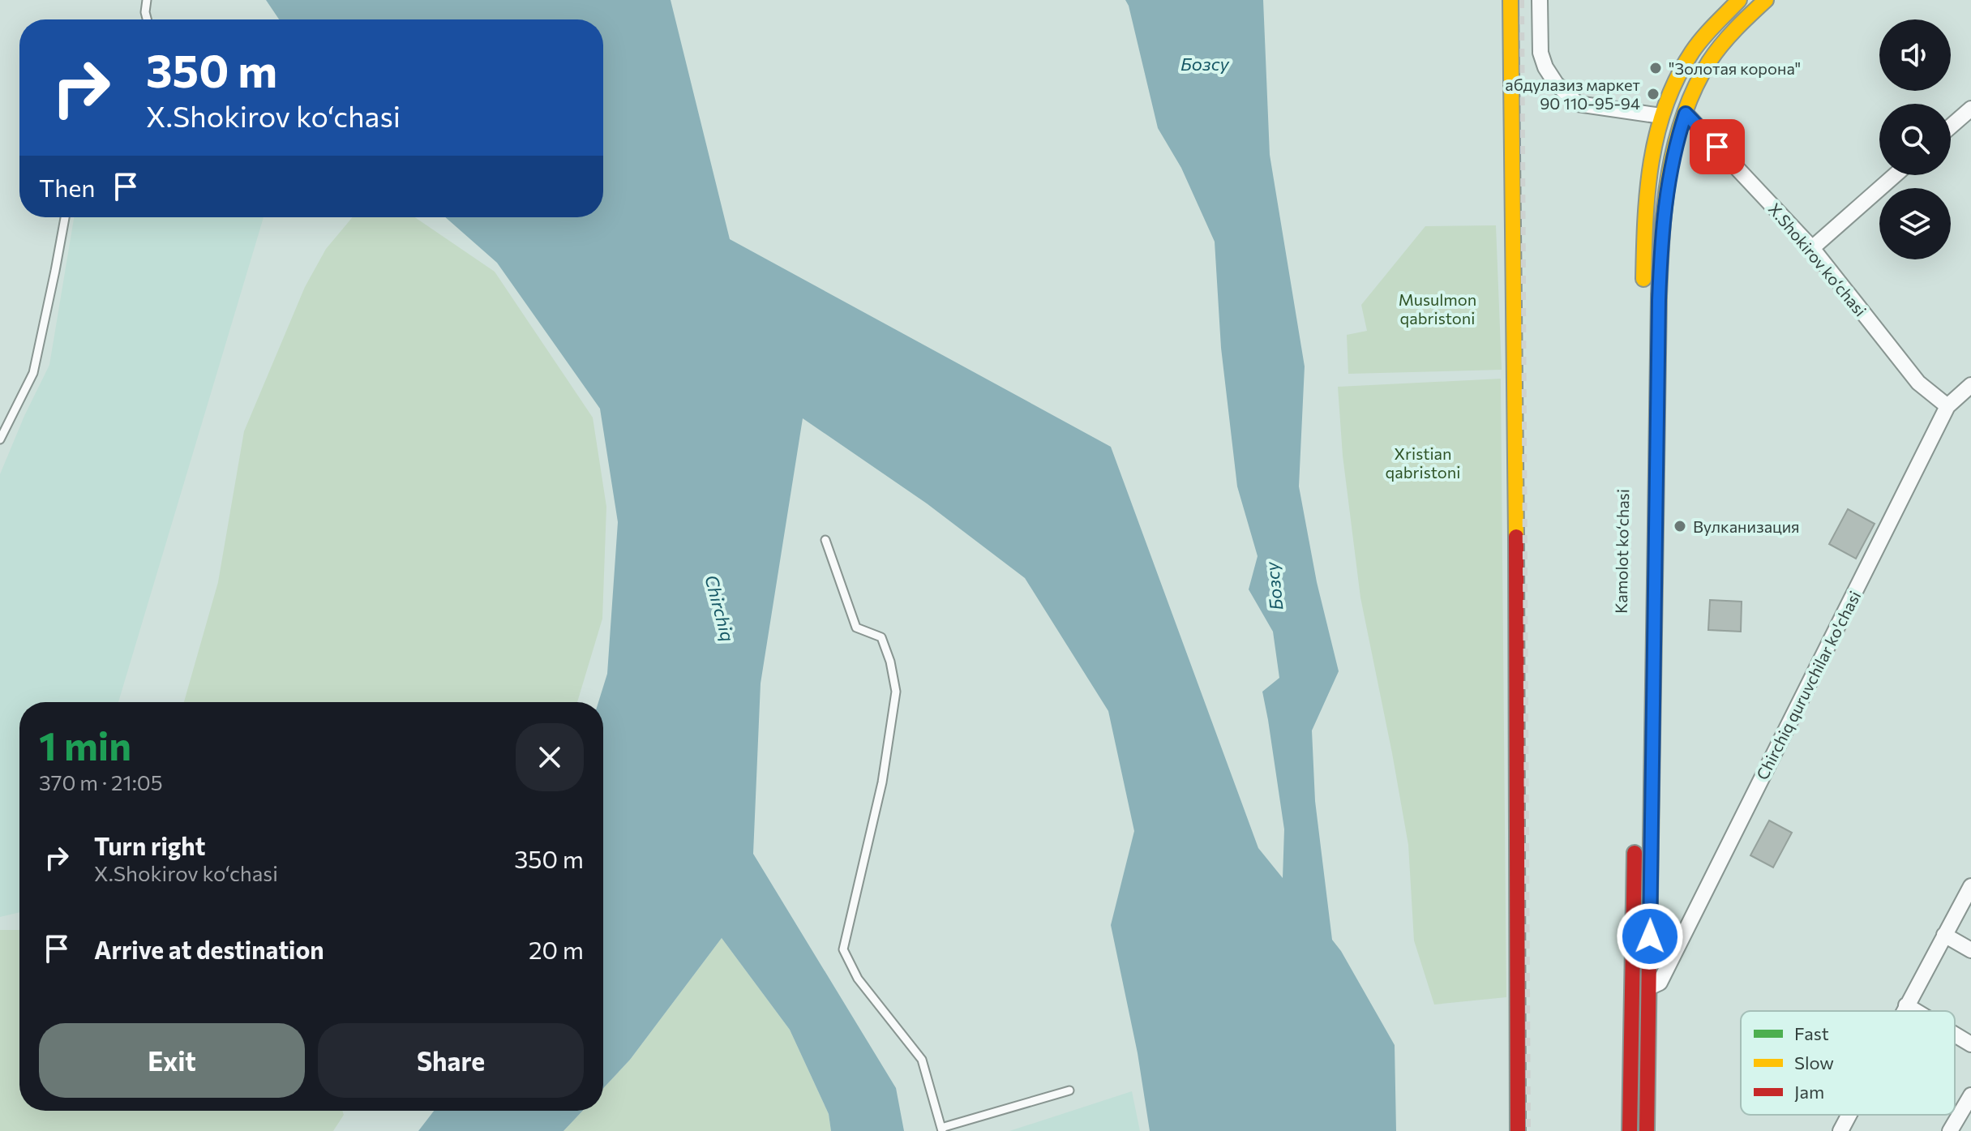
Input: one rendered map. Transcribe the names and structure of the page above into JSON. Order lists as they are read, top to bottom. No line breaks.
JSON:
{"streets":{"street":["X.Shokirov ko‘chasi","Chirchiq quruvchilar ko'chasi"]},"crossings":[["X.Shokirov ko‘chasi","Chirchiq quruvchilar ko'chasi"]],"water":["Бозсу","Chirchiq"],"parks":["Musulmon qabristoni","Xristian qabristoni"],"places":["\"Золотая корона\"","абдулазиз маркет 90 110-95-94","Вулканизация"],"legend":["Fast","Slow","Jam"],"page":{"turn":["350 m","X.Shokirov ko‘chasi"],"then":"Then","heading":["1 min","370 m · 21:05"],"list":[{"name":"Turn right","note":"X.Shokirov ko‘chasi","value":"350 m"},{"name":"Arrive at destination","value":"20 m"}],"buttons":["Exit","Share"]}}
